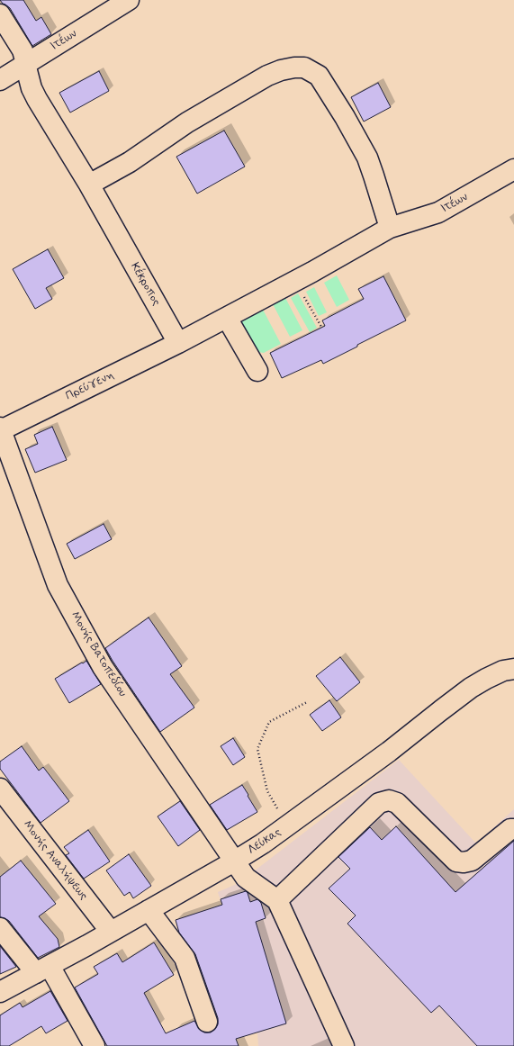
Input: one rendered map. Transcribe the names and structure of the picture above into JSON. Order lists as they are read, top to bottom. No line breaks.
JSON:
{"streets":{"street":["Ιτέων","Κέκροπος","Πρεύγενη","Μονής Βατοπεδίου","Λεύκας","Μονής Αναλήψεως"]},"crossings":[["Ιτέων","Κέκροπος"],["Κέκροπος","Πρεύγενη"],["Πρεύγενη","Μονής Βατοπεδίου"],["Μονής Βατοπεδίου","Λεύκας"],["Λεύκας","Μονής Αναλήψεως"]]}
